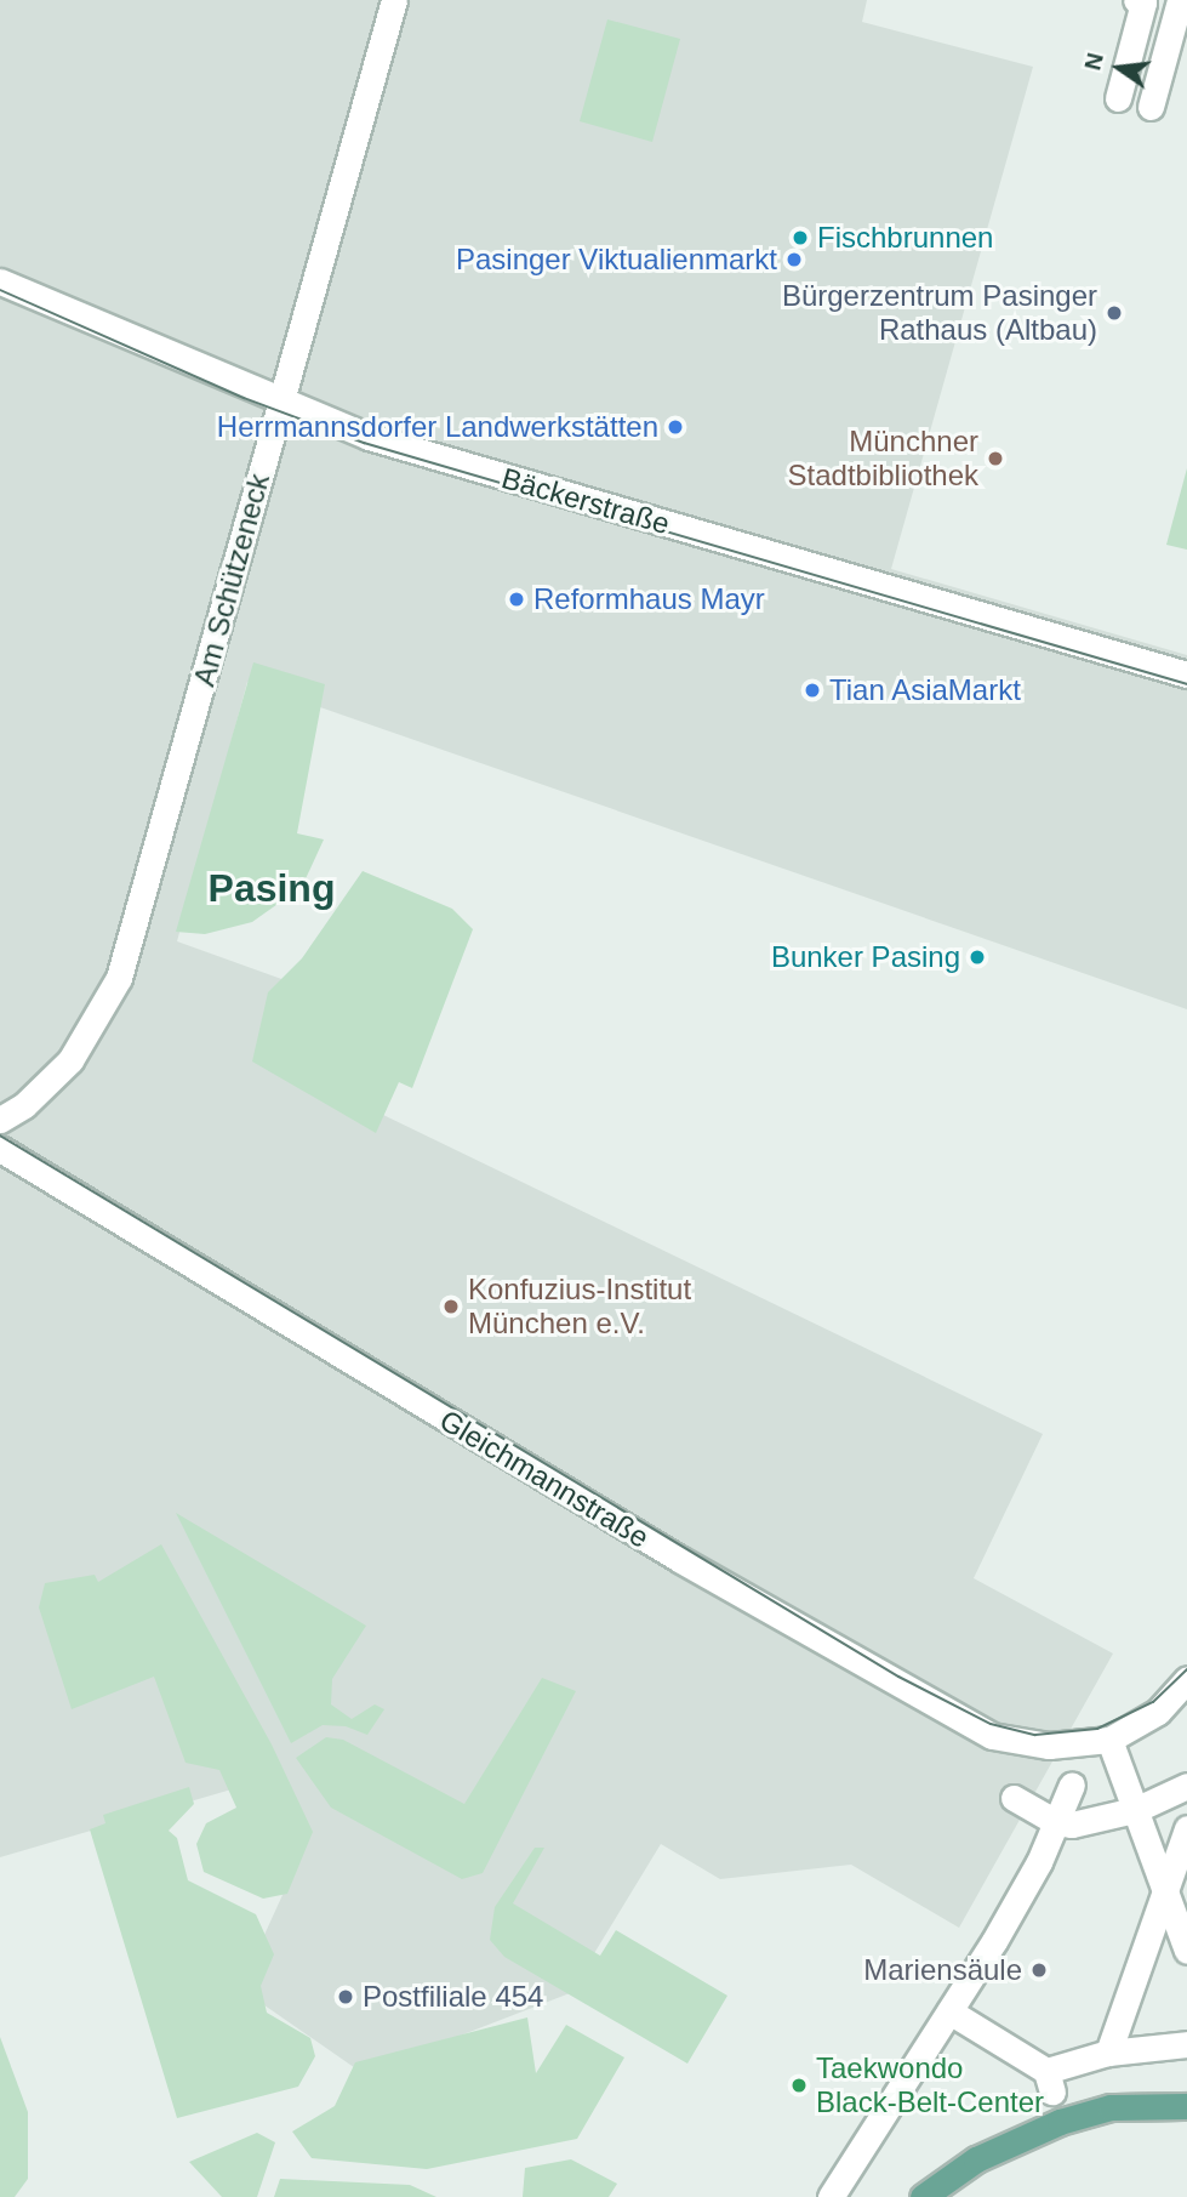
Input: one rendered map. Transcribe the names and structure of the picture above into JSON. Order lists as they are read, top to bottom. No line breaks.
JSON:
{"streets":{"street":["Bäckerstraße","Am Schützeneck","Gleichmannstraße"]},"crossings":[["Bäckerstraße","Am Schützeneck"]],"districts":["Pasing"],"places":["Fischbrunnen","Pasinger Viktualienmarkt","Bürgerzentrum Pasinger Rathaus (Altbau)","Herrmannsdorfer Landwerkstätten","Münchner Stadtbibliothek","Reformhaus Mayr","Tian AsiaMarkt","Bunker Pasing","Konfuzius-Institut München e.V.","Mariensäule","Postfiliale 454","Taekwondo Black-Belt-Center"],"north":"left"}
